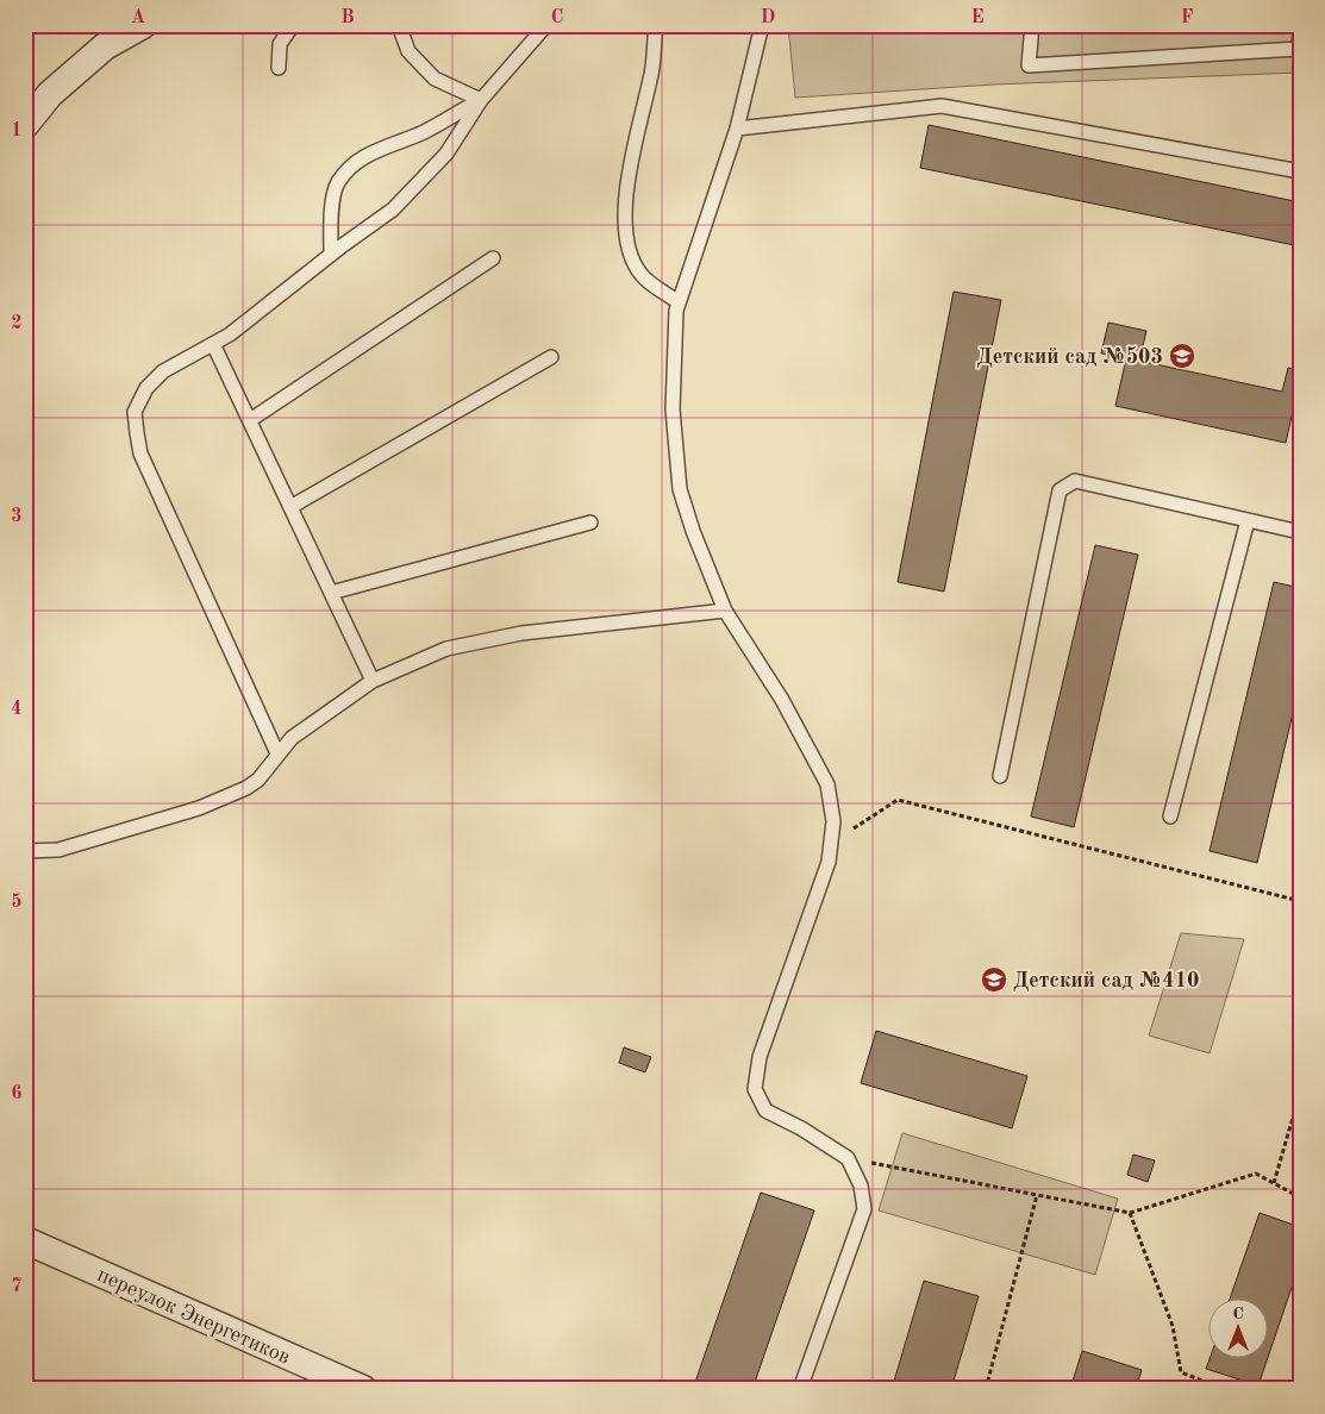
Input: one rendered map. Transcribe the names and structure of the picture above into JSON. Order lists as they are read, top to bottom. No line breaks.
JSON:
{"streets":{"street":["переулок Энергетиков"]},"places":{"school or university":["Детский сад №503","Детский сад №410"]},"north":"top","grid":{"columns":["A","B","C","D","E","F"],"rows":["1","2","3","4","5","6","7"]}}
